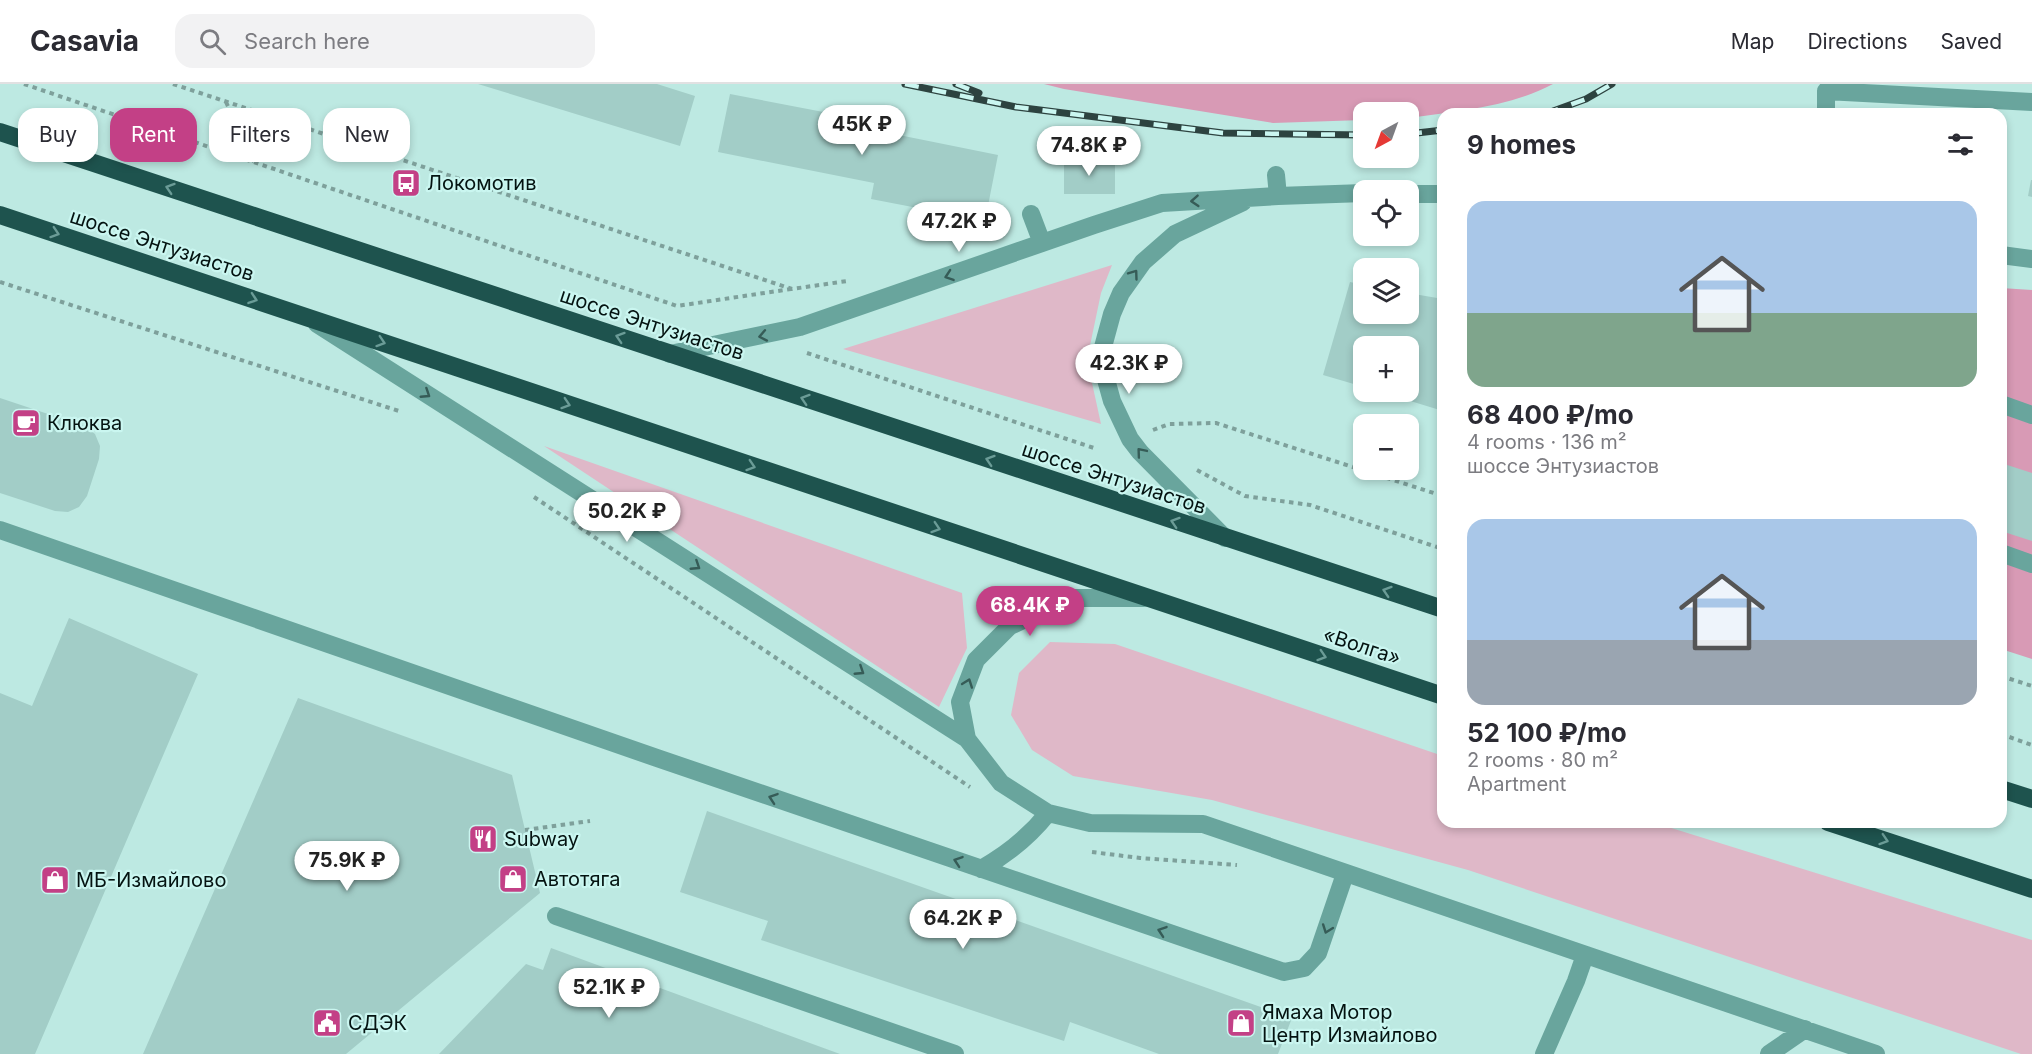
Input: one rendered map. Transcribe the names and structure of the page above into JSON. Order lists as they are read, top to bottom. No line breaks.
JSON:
{"streets":{"highway":["шоссе Энтузиастов","«Волга»"]},"crossings":[["шоссе Энтузиастов","«Волга»"]],"one_way":["«Волга»"],"places":{"bus stop":["Локомотив"],"cafe":["Клюква"],"restaurant":["Subway"],"shop":["Автотяга","МБ-Измайлово","Ямаха Мотор Центр Измайлово"],"public building":["СДЭК"]},"north":"bottom left","page":{"header":"Casavia","search":"Search here","nav":["Map","Directions","Saved"],"map_buttons":["+","−"],"price":["45K ₽","74.8K ₽","47.2K ₽","42.3K ₽","50.2K ₽","68.4K ₽","75.9K ₽","64.2K ₽","52.1K ₽"],"chip":["Buy","Rent","Filters","New"],"heading":"9 homes","list":[{"name":"68 400 ₽/mo","note":"4 rooms · 136 m² · шоссе Энтузиастов"},{"name":"52 100 ₽/mo","note":"2 rooms · 80 m² · Apartment"}]}}
